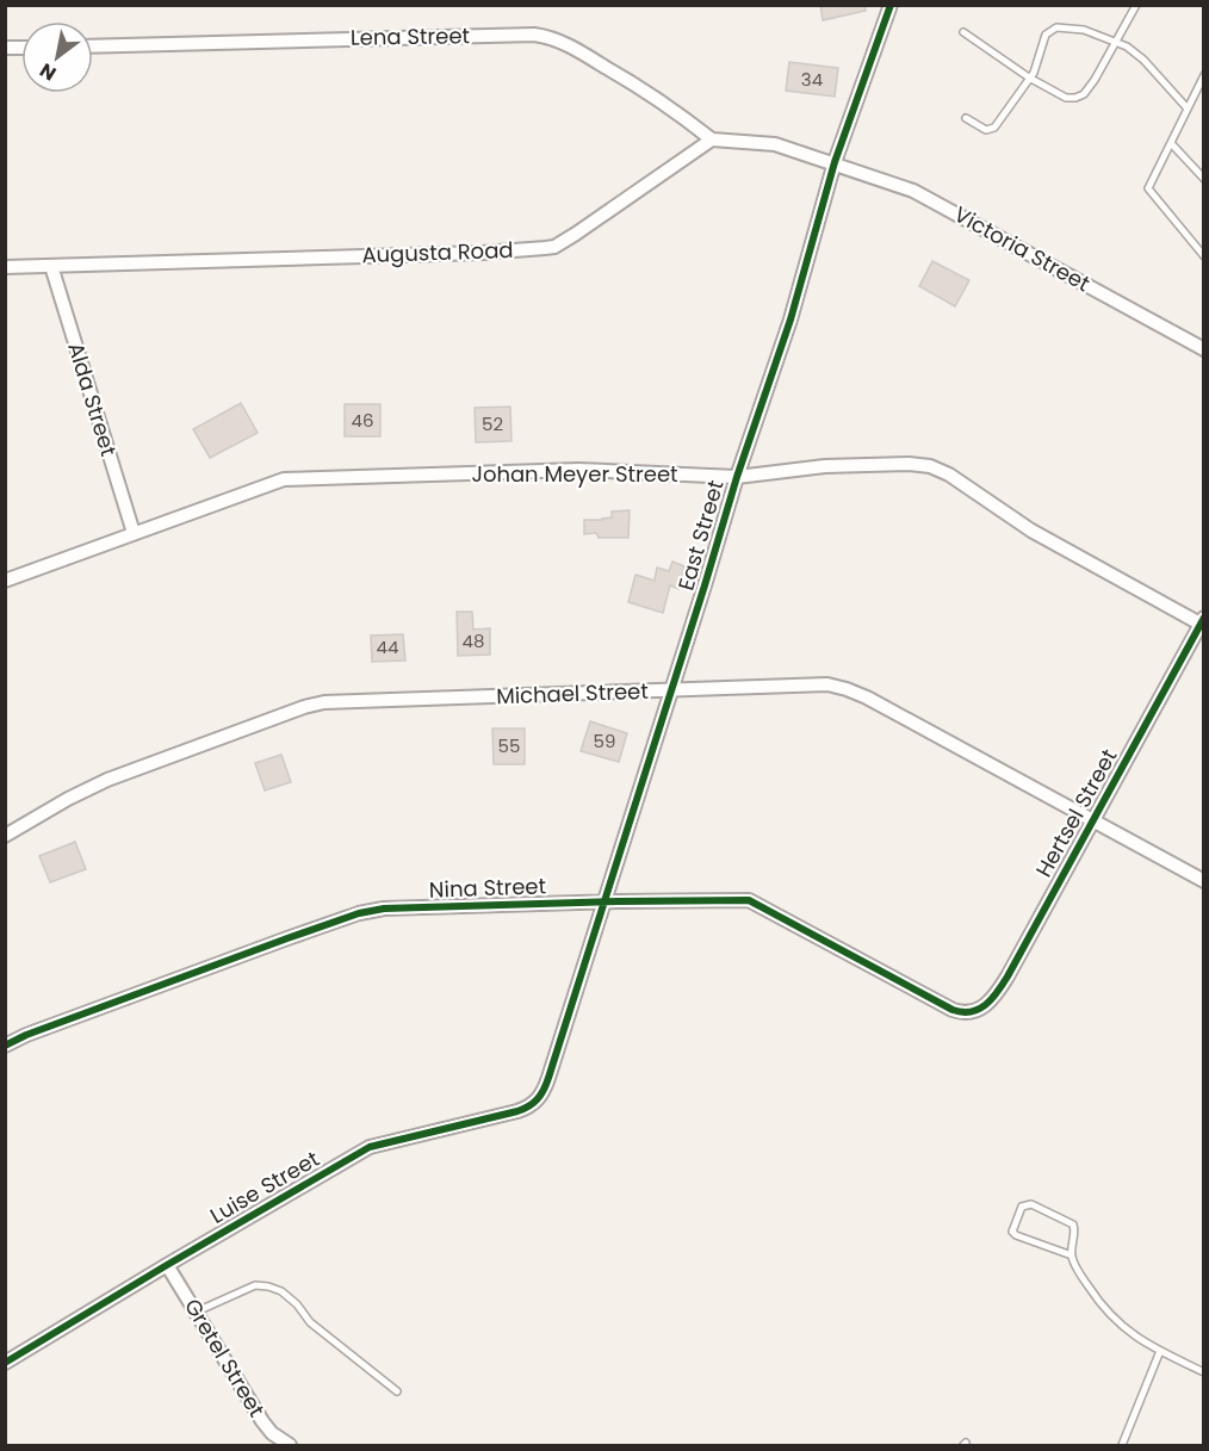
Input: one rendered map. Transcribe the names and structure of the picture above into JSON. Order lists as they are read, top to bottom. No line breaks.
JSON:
{"streets":{"street":["Lena Street","Victoria Street","Augusta Road","Alda Street","Johan Meyer Street","East Street","Michael Street","Hertsel Street","Nina Street","Luise Street","Gretel Street"]},"crossings":[["Lena Street","Augusta Road"],["Victoria Street","East Street"],["Augusta Road","Alda Street"],["Alda Street","Johan Meyer Street"],["Johan Meyer Street","East Street"],["Johan Meyer Street","Hertsel Street"],["East Street","Michael Street"],["East Street","Nina Street"],["East Street","Luise Street"],["Michael Street","Hertsel Street"],["Hertsel Street","Nina Street"],["Luise Street","Gretel Street"]],"house_numbers":["34","46","52","48","44","59","55"],"north":"bottom left"}
